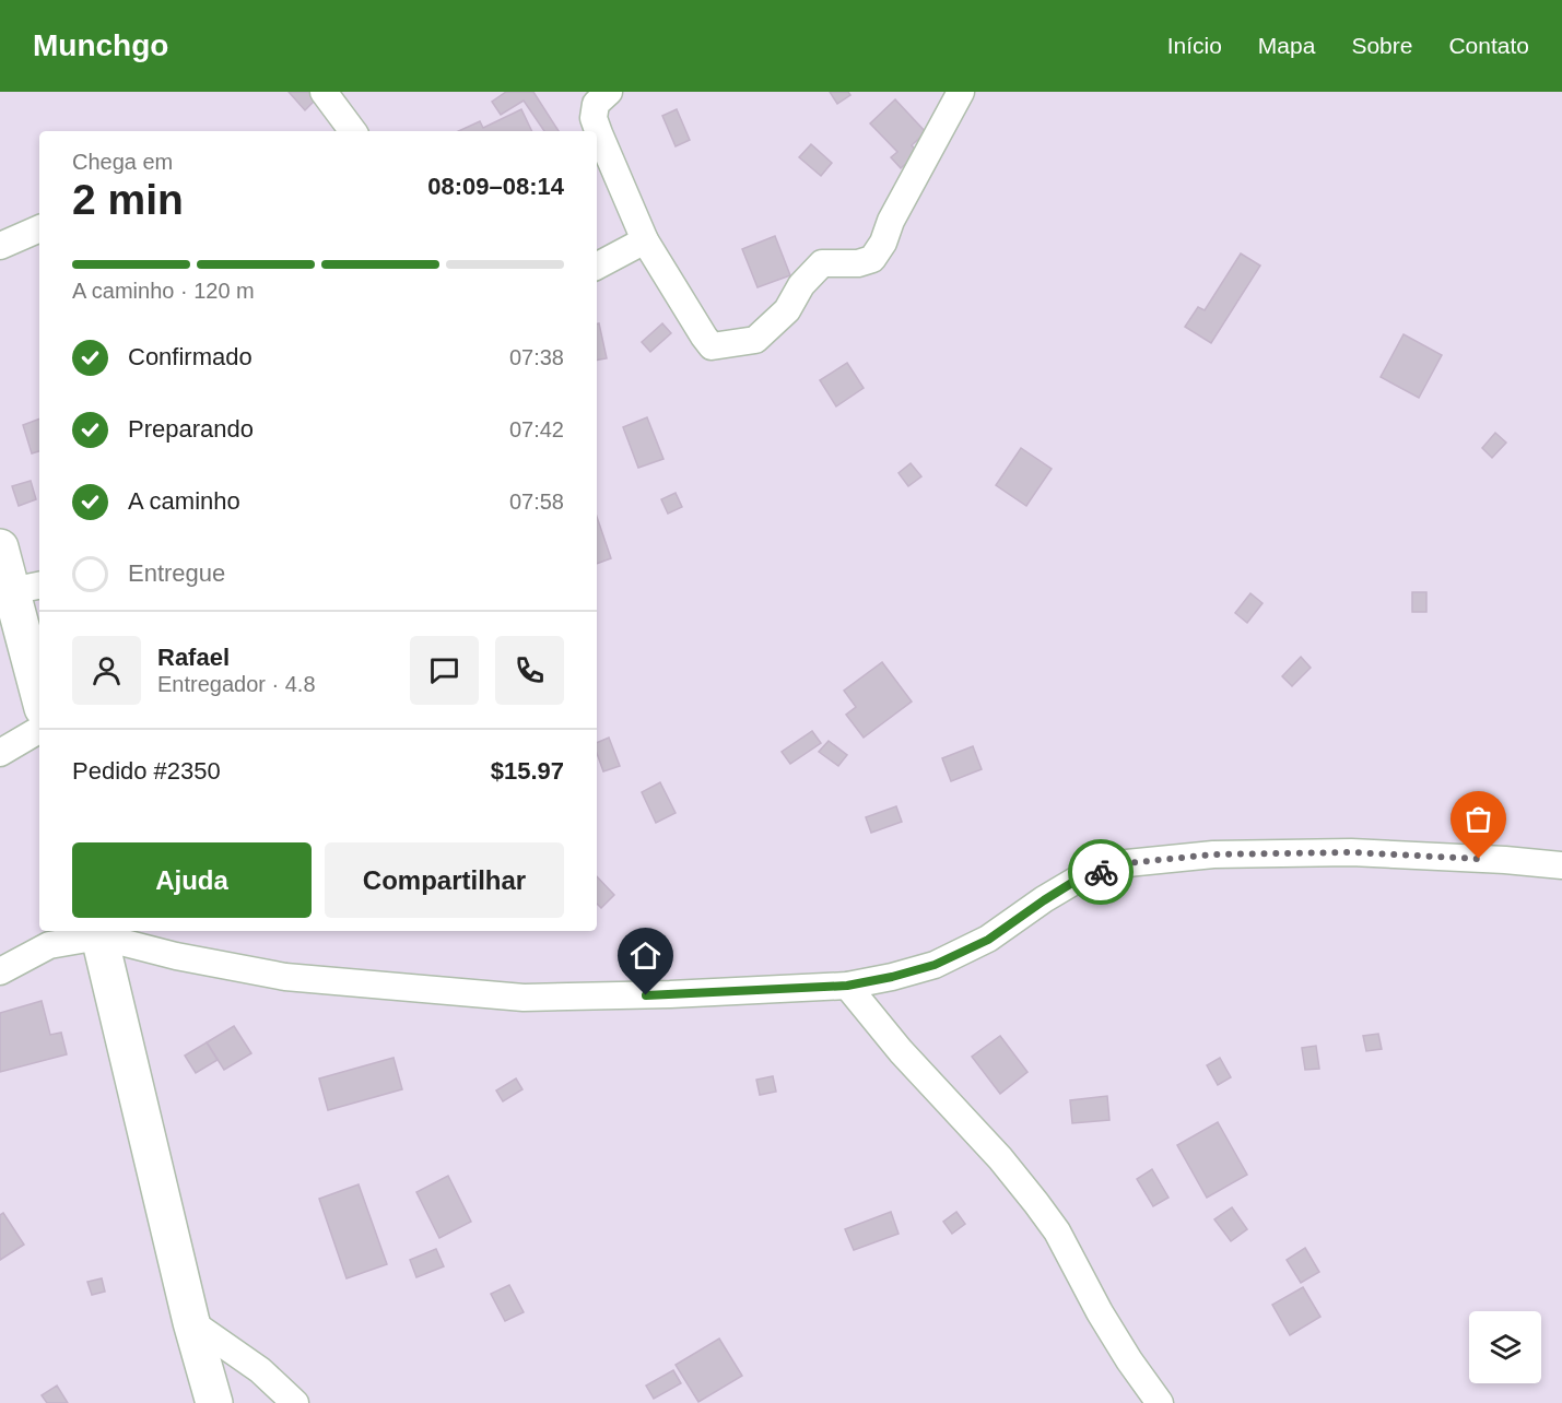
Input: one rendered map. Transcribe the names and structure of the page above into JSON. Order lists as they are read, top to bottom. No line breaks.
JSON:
{"page":{"header":"Munchgo","nav":["Início","Mapa","Sobre","Contato"],"heading":["2 min","Chega em","08:09–08:14"],"panel":["Rafael","Entregador · 4.8","Pedido #2350","$15.97"],"bar":"A caminho · 120 m","list":[["Confirmado","07:38"],["Preparando","07:42"],["A caminho","07:58"],"Entregue"],"buttons":["Ajuda","Compartilhar"]}}
